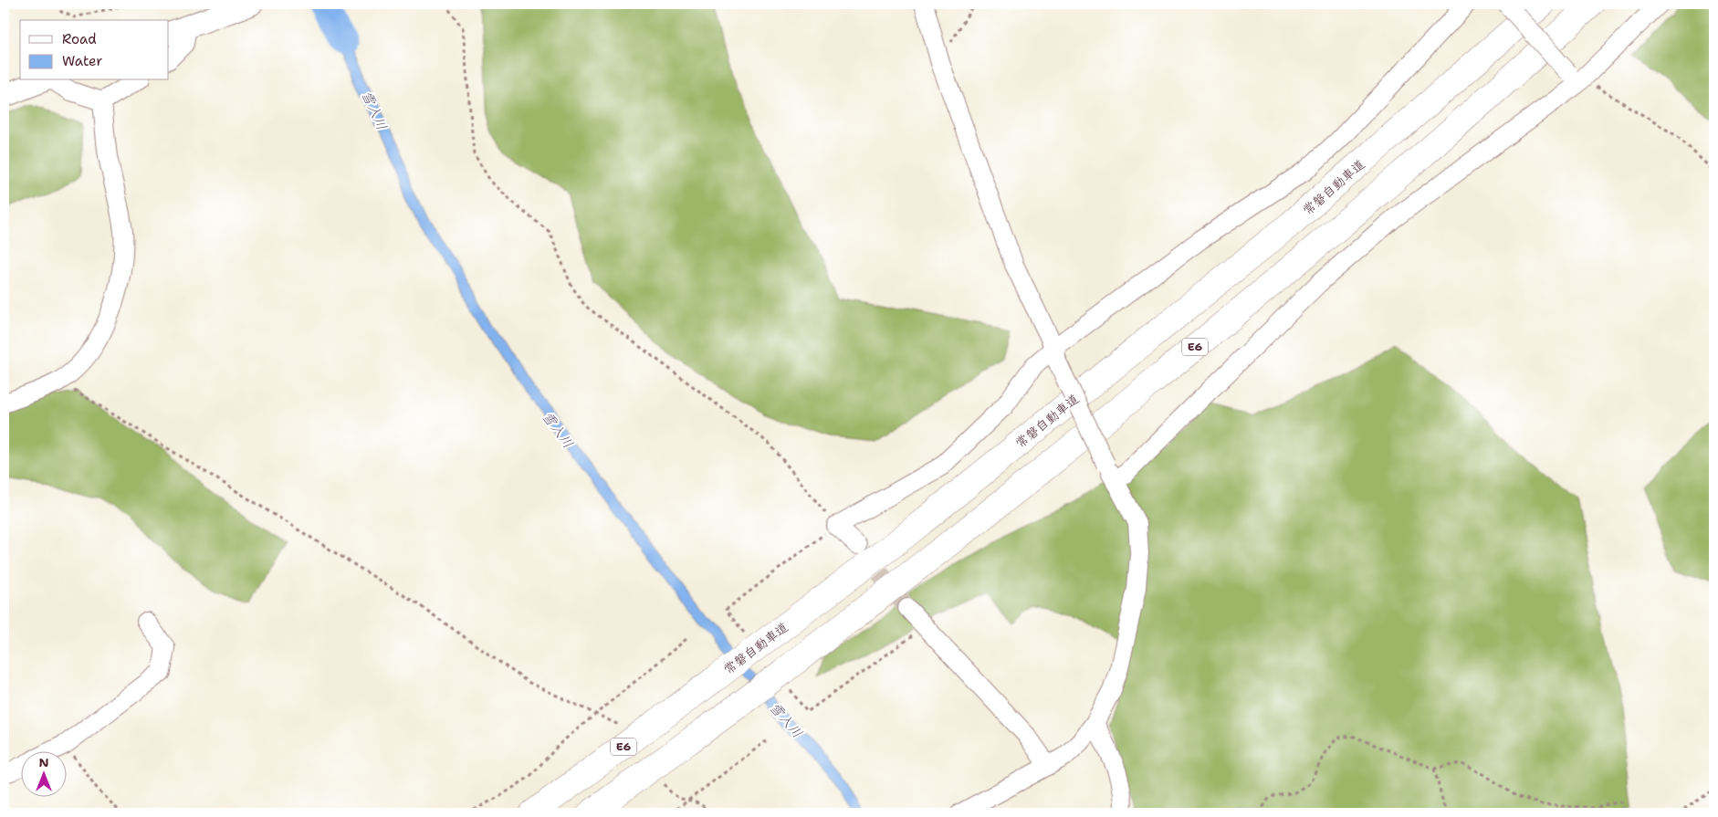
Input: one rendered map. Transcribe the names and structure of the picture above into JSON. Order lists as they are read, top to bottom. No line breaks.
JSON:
{"streets":{"highway":["常磐自動車道","E6"]},"water":["雪入川"],"legend":["Road","Water"],"north":"top"}
